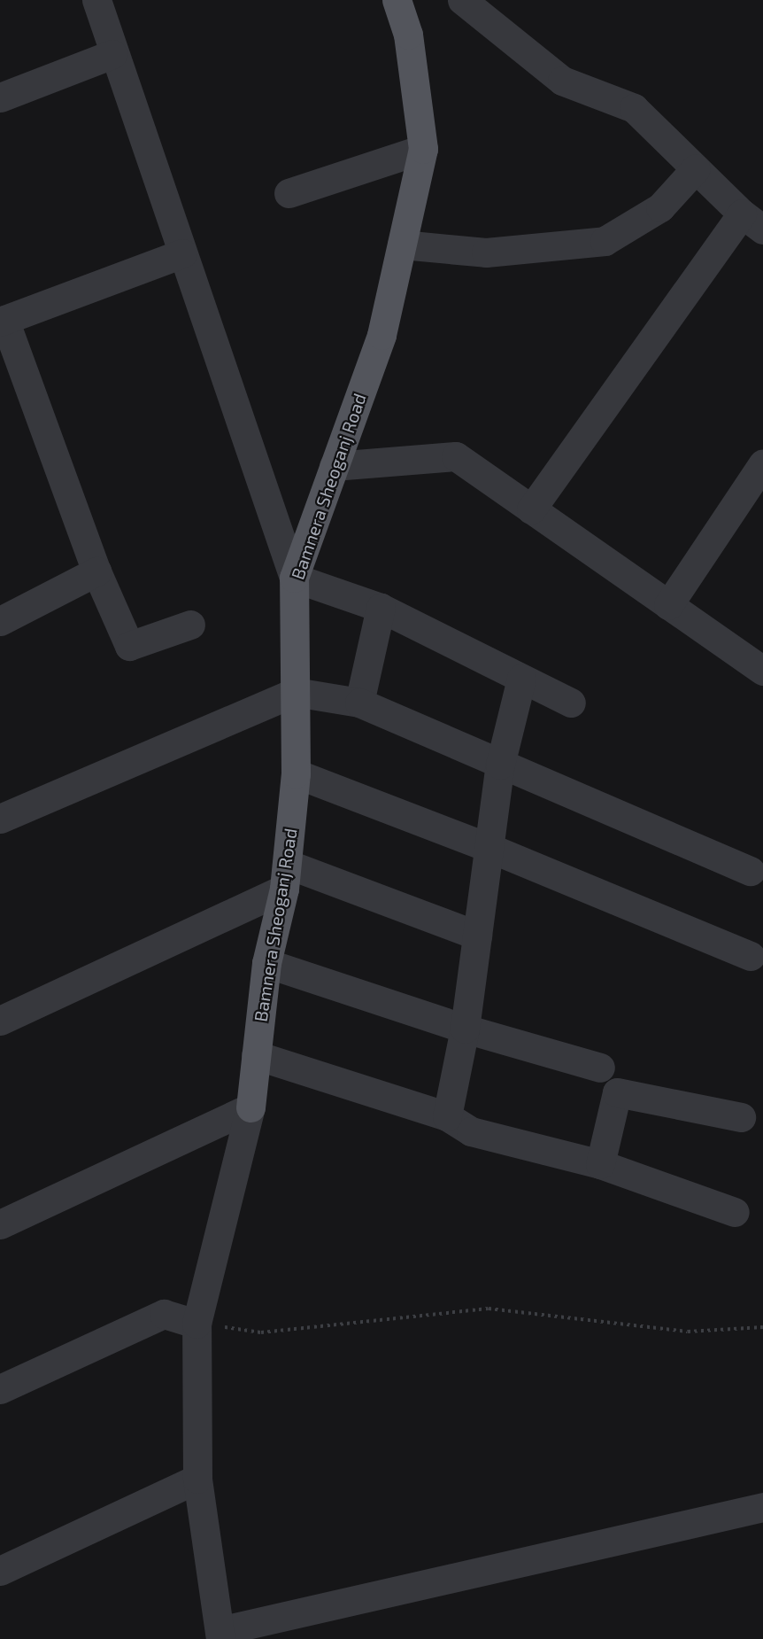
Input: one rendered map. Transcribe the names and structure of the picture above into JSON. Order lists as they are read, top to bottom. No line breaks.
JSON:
{"streets":{"main road":["Bamnera Sheoganj Road"]}}
